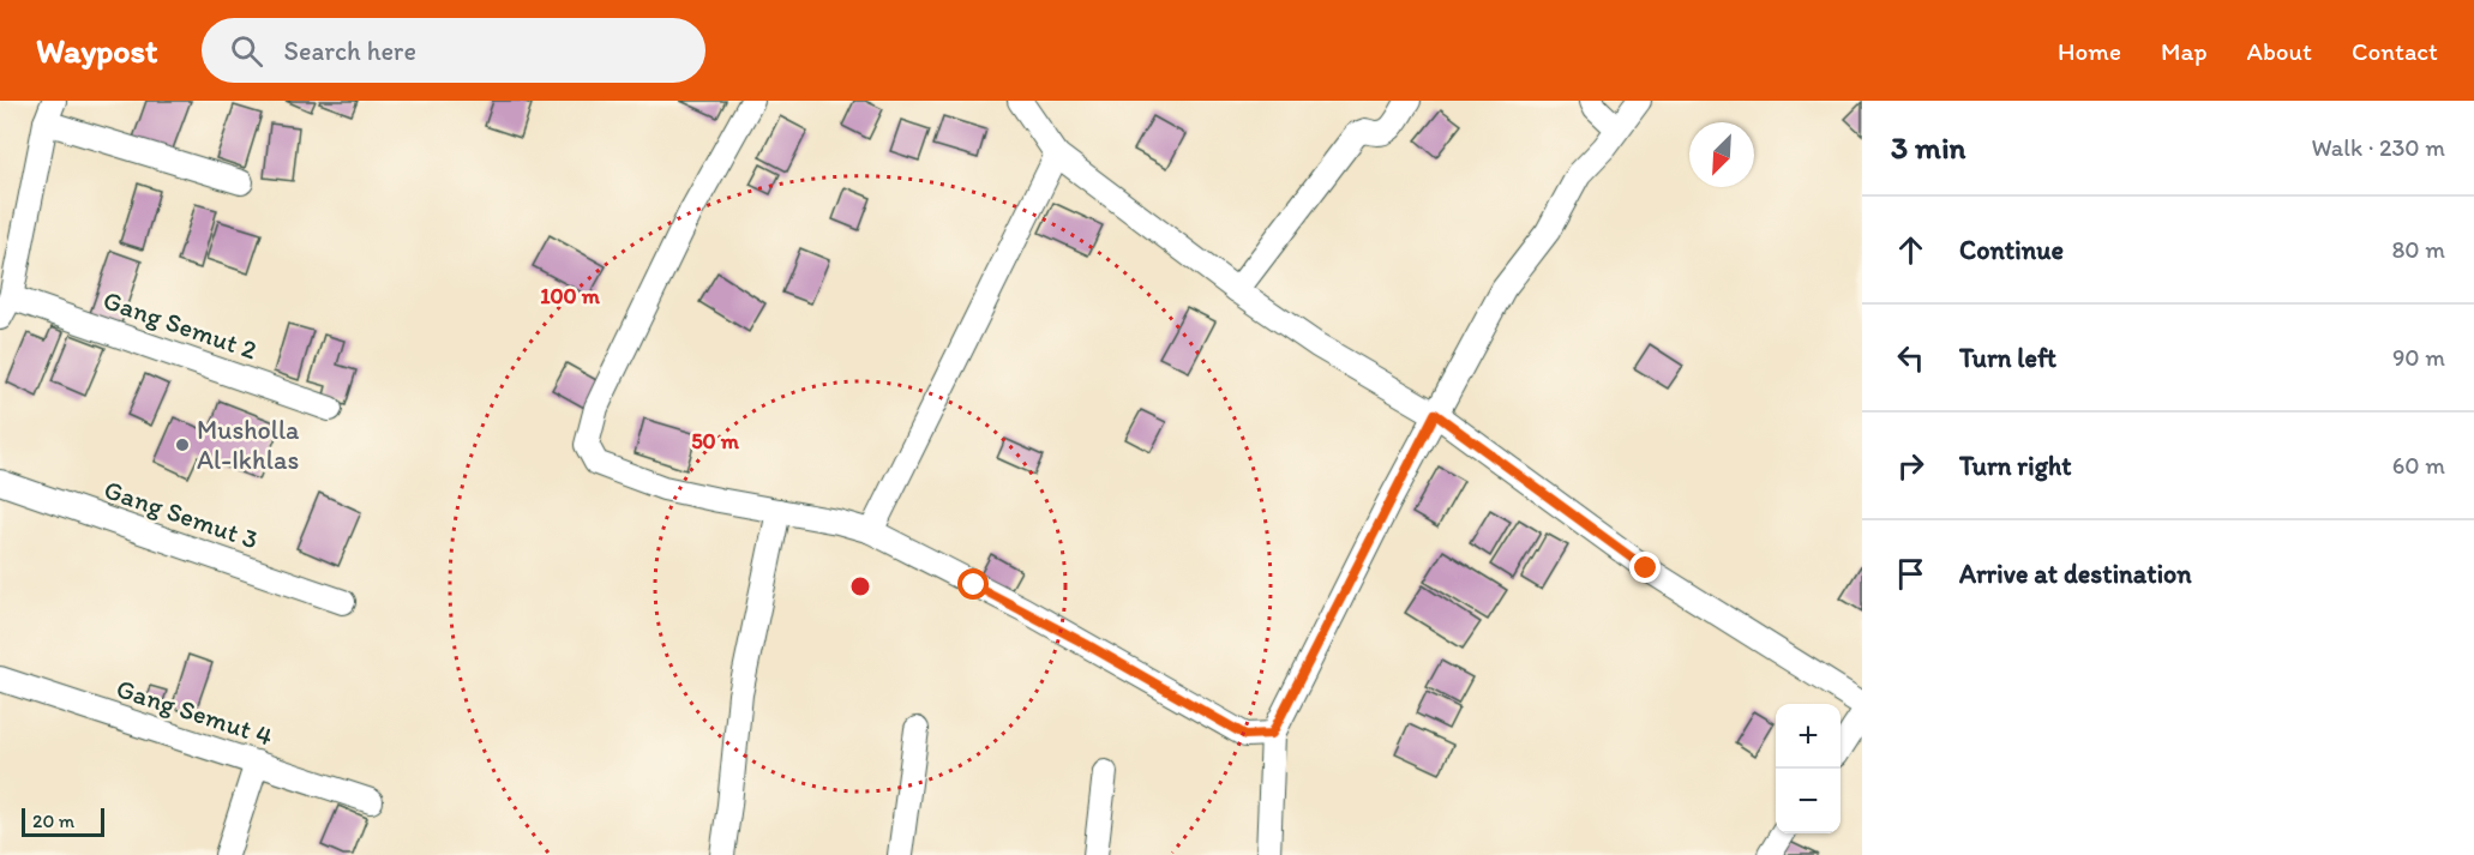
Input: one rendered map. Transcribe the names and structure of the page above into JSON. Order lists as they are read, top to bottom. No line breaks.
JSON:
{"streets":{"street":["Gang Semut 2","Gang Semut 3","Gang Semut 4"]},"places":["Musholla Al-Ikhlas"],"scale_bar":"20 m","north":"bottom left","page":{"header":"Waypost","search":"Search here","nav":["Home","Map","About","Contact"],"heading":["3 min","Walk · 230 m"],"list":[["Continue","80 m"],["Turn left","90 m"],["Turn right","60 m"],"Arrive at destination"],"map_buttons":["+","−"],"scale":"20 m"},"rings":["100 m","50 m"]}
